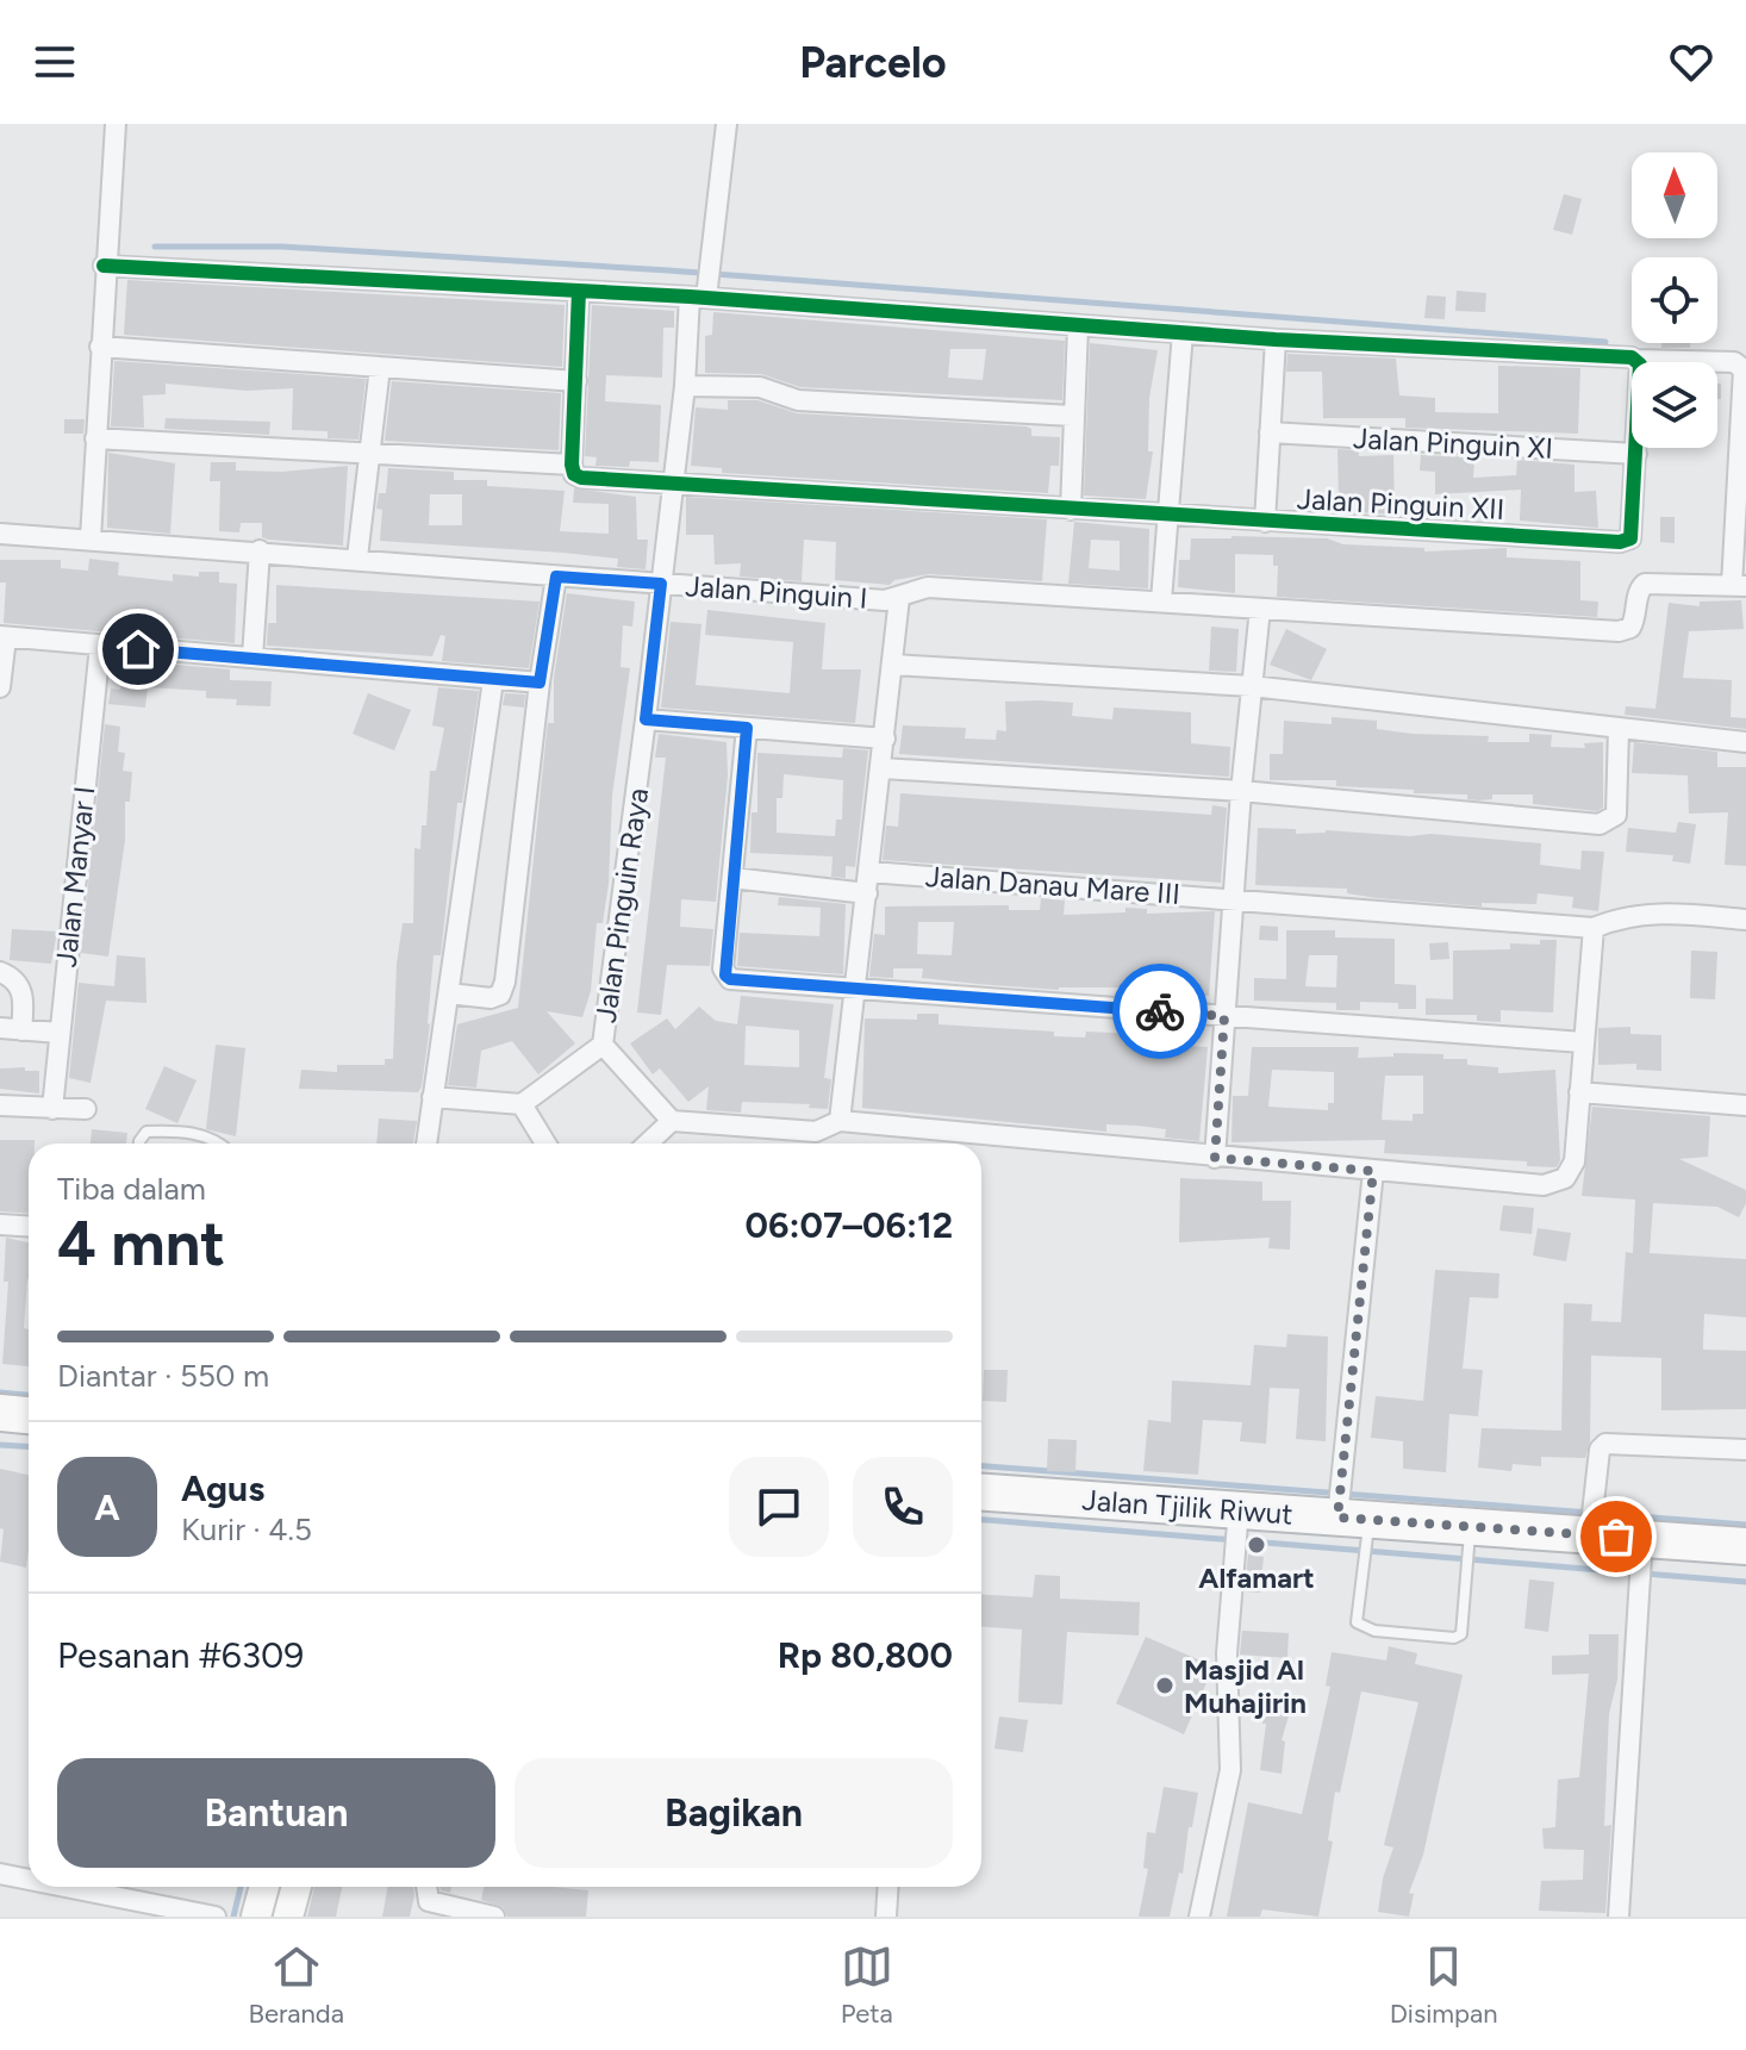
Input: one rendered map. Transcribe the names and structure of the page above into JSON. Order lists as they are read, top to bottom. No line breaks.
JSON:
{"streets":{"highway":["Jalan Tjilik Riwut"],"street":["Jalan Pinguin XI","Jalan Pinguin XII","Jalan Pinguin I","Jalan Manyar I","Jalan Danau Mare III","Jalan Pinguin Raya"]},"crossings":[["Jalan Pinguin XI","Jalan Pinguin XII"],["Jalan Pinguin XII","Jalan Pinguin Raya"],["Jalan Pinguin I","Jalan Pinguin Raya"]],"places":["Alfamart","Masjid Al Muhajirin"],"north":"top","page":{"header":"Parcelo","heading":["4 mnt","Tiba dalam","06:07–06:12"],"panel":["Agus","Kurir · 4.5","Pesanan #6309","Rp 80,800"],"bar":"Diantar · 550 m","round":"A","buttons":["Bantuan","Bagikan"],"tabs":["Beranda","Peta","Disimpan"]}}
